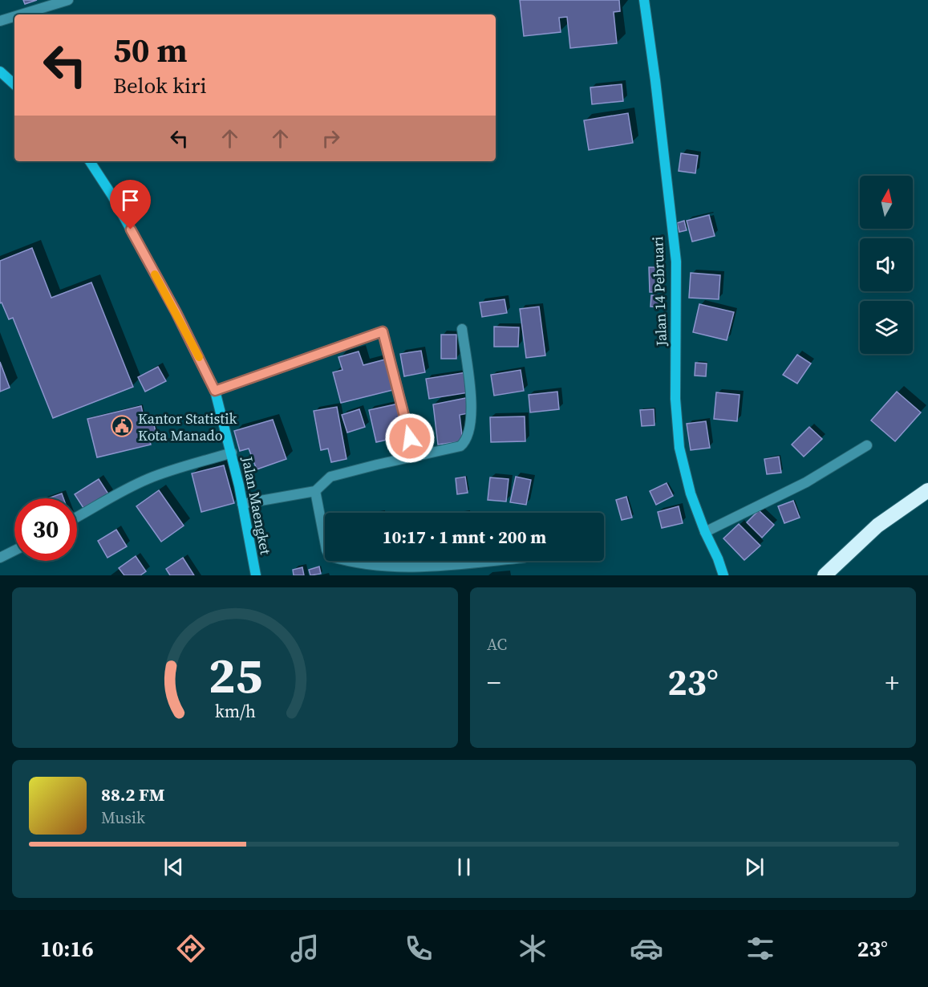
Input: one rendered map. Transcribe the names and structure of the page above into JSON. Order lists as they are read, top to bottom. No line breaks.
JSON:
{"streets":{"main road":["Jalan 14 Pebruari","Jalan Maengket"]},"places":{"public building":["Kantor Statistik Kota Manado"]},"north":"top","page":{"turn":["50 m","Belok kiri"],"limit":"30","trip":"10:17 · 1 mnt · 200 m","tile":"AC","heat":["−","23°","+"],"song":["88.2 FM","Musik"],"tabs":["10:16","23°"],"gauge":["25","km/h"]}}
